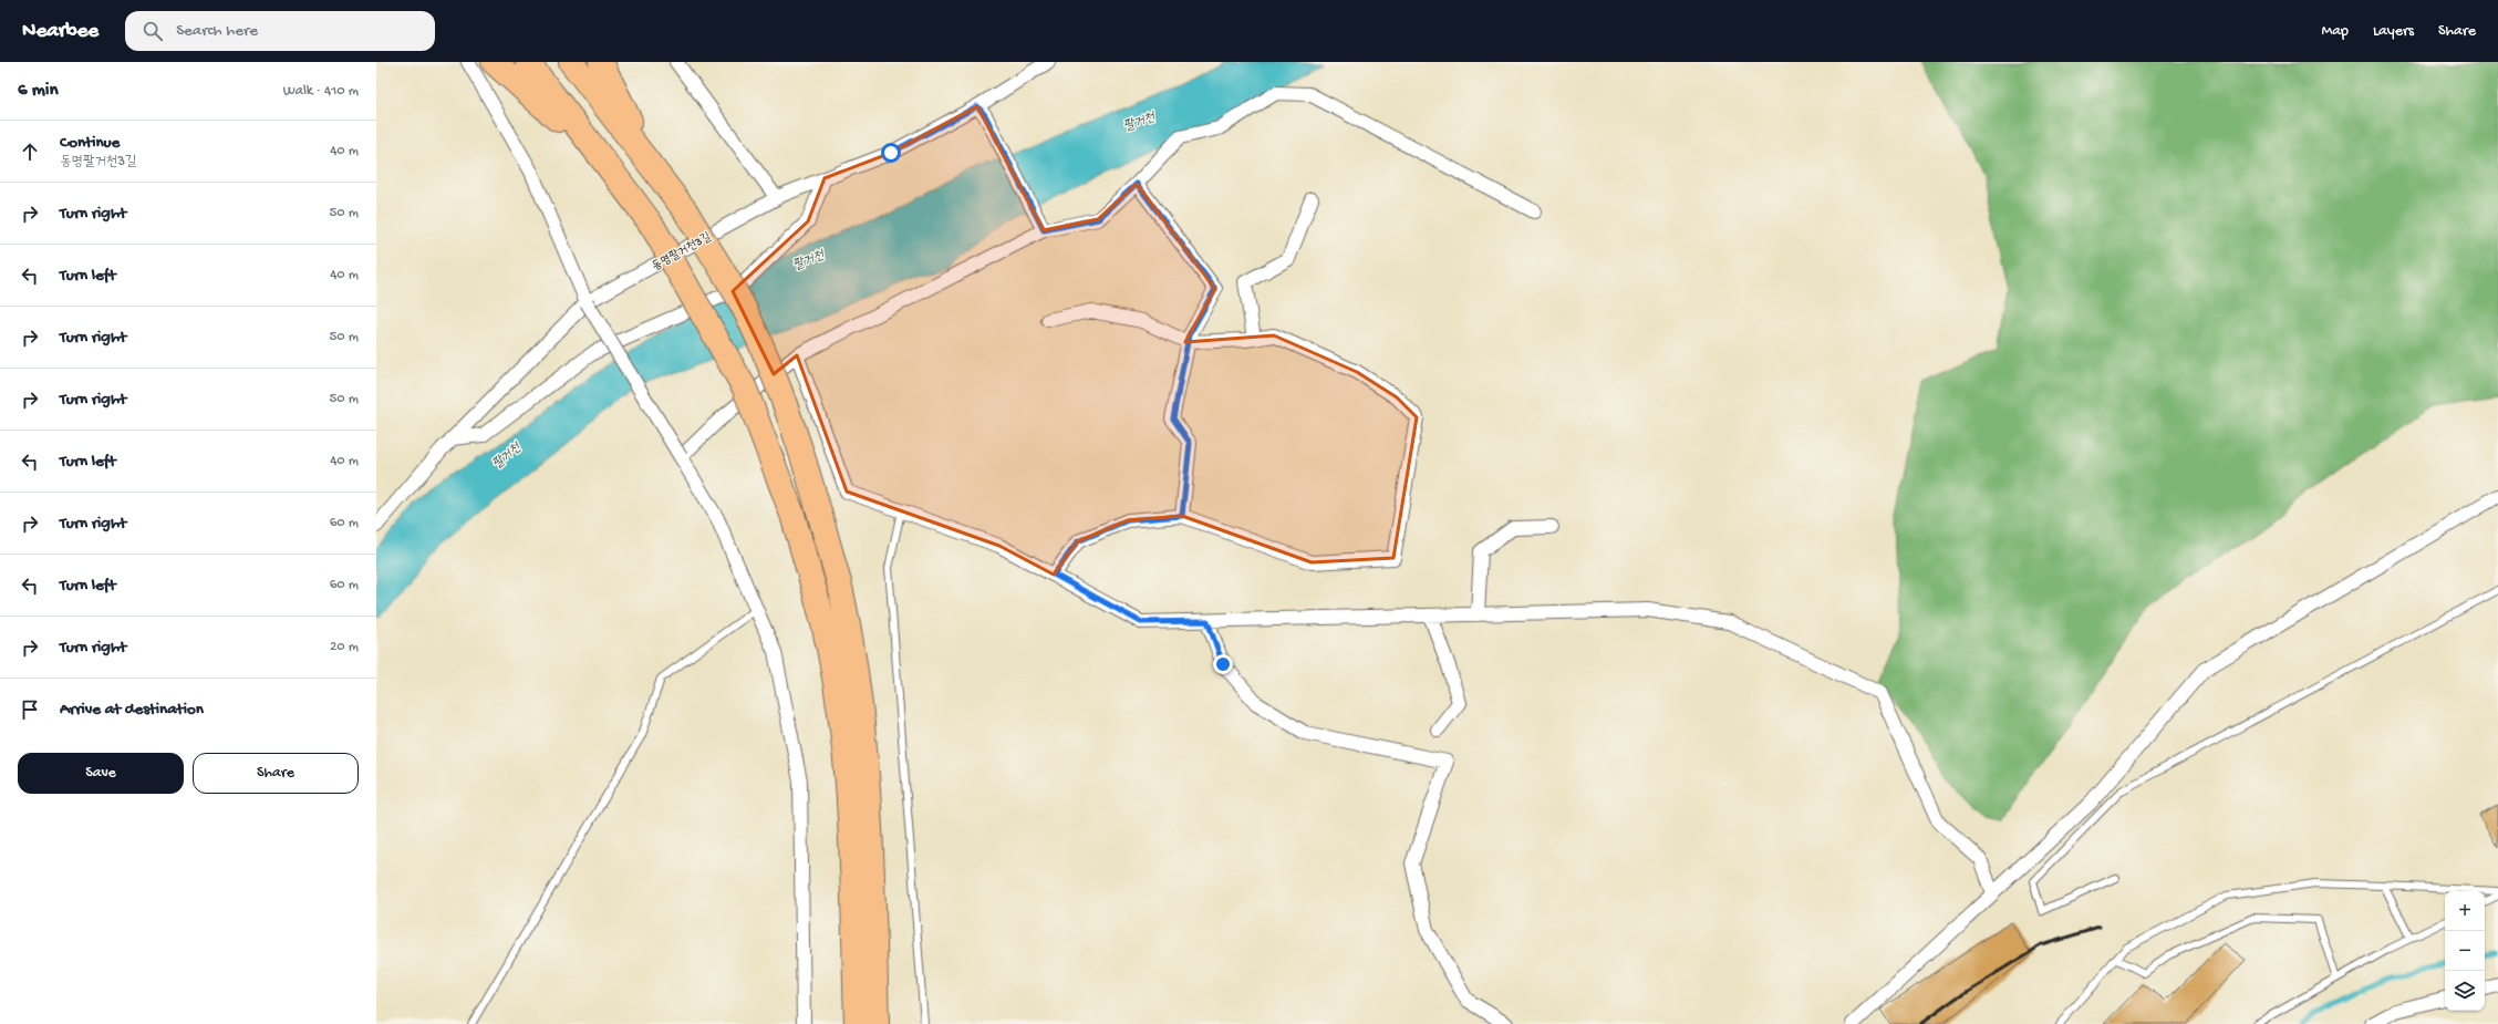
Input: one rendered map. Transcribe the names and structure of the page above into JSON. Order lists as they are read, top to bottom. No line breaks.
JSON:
{"streets":{"street":["동명팔거천3길"]},"water":["팔거천"],"page":{"header":"Nearbee","search":"Search here","nav":["Map","Layers","Share"],"heading":["6 min","Walk · 410 m"],"list":[["Continue","동명팔거천3길","40 m"],["Turn right","50 m"],["Turn left","40 m"],["Turn right","50 m"],["Turn right","50 m"],["Turn left","40 m"],["Turn right","60 m"],["Turn left","60 m"],["Turn right","20 m"],"Arrive at destination"],"buttons":["Save","Share"],"map_buttons":["+","−"]}}
